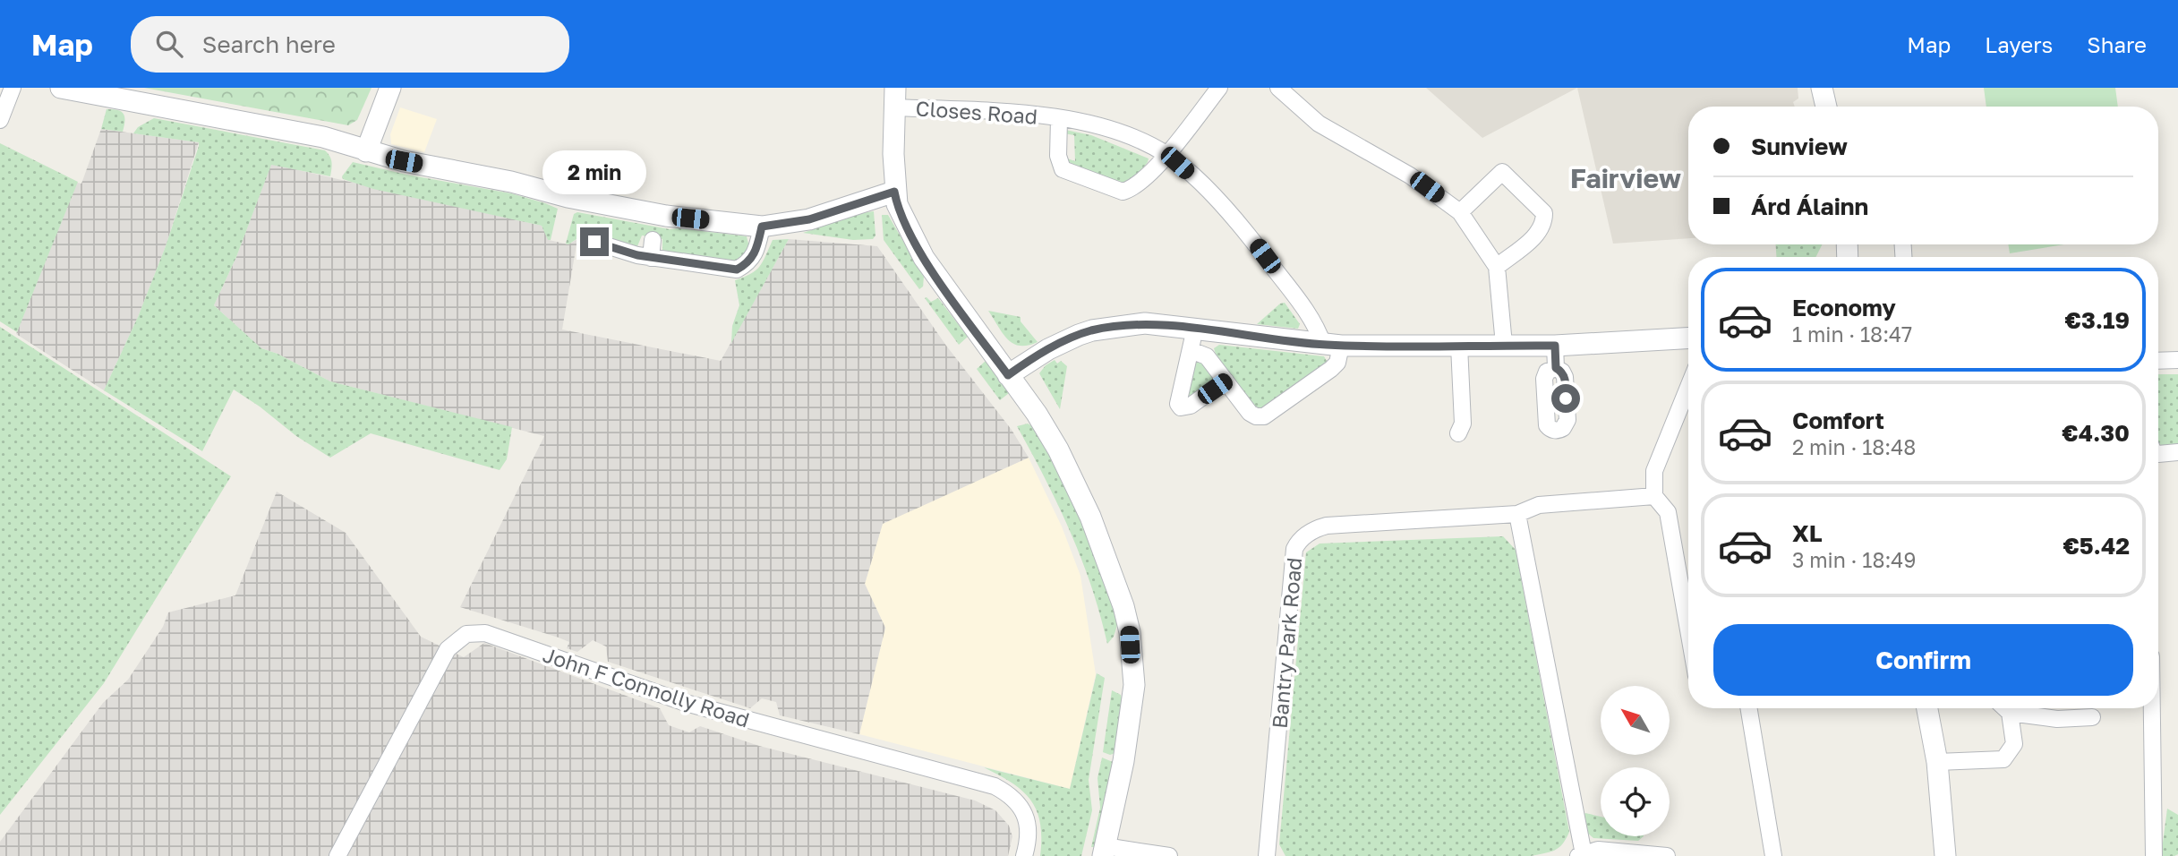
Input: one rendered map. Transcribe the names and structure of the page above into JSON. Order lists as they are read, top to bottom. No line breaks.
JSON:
{"streets":{"street":["Closes Road","Bantry Park Road","John F Connolly Road"]},"districts":["Fairview"],"north":"top left","page":{"header":"Map","search":"Search here","nav":["Map","Layers","Share"],"banner":["Sunview","Árd Álainn"],"bubble":"2 min","list":[{"name":"Economy","note":"1 min · 18:47","value":"€3.19"},{"name":"Comfort","note":"2 min · 18:48","value":"€4.30"},{"name":"XL","note":"3 min · 18:49","value":"€5.42"}],"buttons":"Confirm"}}
